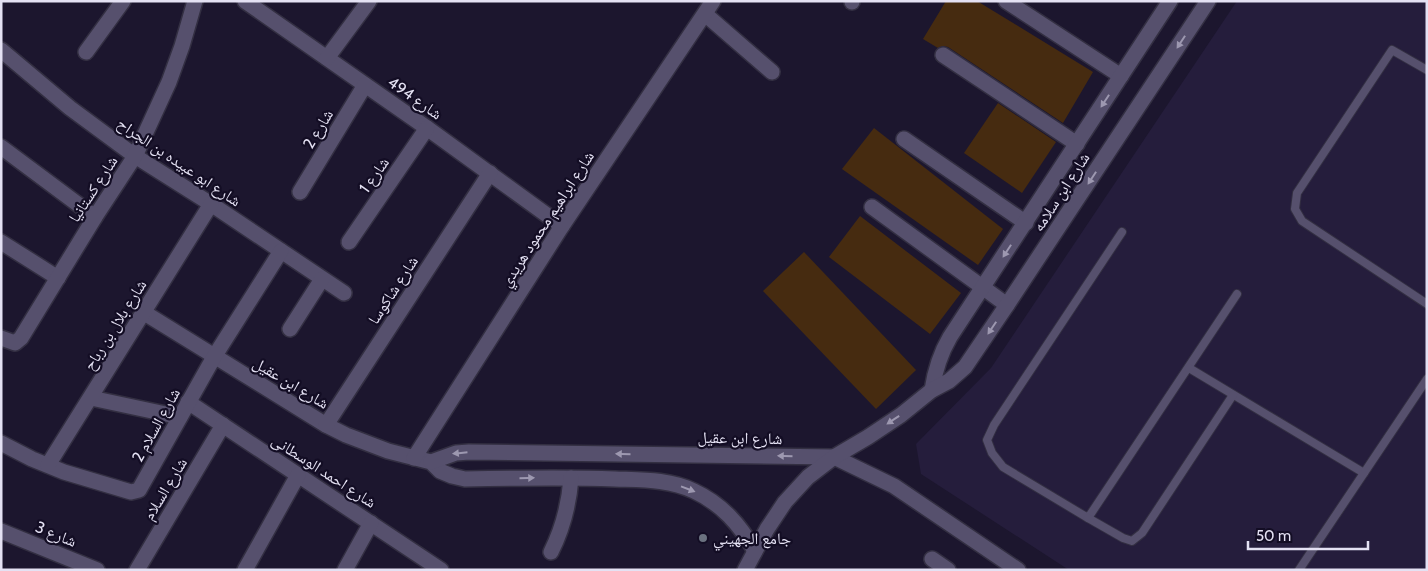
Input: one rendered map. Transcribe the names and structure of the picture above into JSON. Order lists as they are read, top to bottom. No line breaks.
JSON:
{"streets":{"street":["شارع 494","شارع 2","شارع ابو عبيده بن الجراح","شارع 1","شارع كستانيا","شارع ابن سلامه","شارع ابراهيم محمود هريدي","شارع شاكوسا","شارع بلال بن رباح","شارع ابن عقيل","شارع السلام 2","شارع احمد الوسطانى","شارع السلام","شارع 3"]},"crossings":[["شارع 494","شارع 2"],["شارع 494","شارع 1"],["شارع 494","شارع ابراهيم محمود هريدي"],["شارع 494","شارع شاكوسا"],["شارع ابو عبيده بن الجراح","شارع كستانيا"],["شارع ابو عبيده بن الجراح","شارع بلال بن رباح"],["شارع ابو عبيده بن الجراح","شارع السلام 2"],["شارع ابن سلامه","شارع ابن عقيل"],["شارع ابراهيم محمود هريدي","شارع ابن عقيل"],["شارع شاكوسا","شارع ابن عقيل"],["شارع بلال بن رباح","شارع ابن عقيل"],["شارع بلال بن رباح","شارع السلام 2"],["شارع ابن عقيل","شارع السلام 2"],["شارع السلام 2","شارع احمد الوسطانى"],["شارع احمد الوسطانى","شارع السلام"]],"places":["جامع الجهيني"],"scale_bar":"50 m"}
